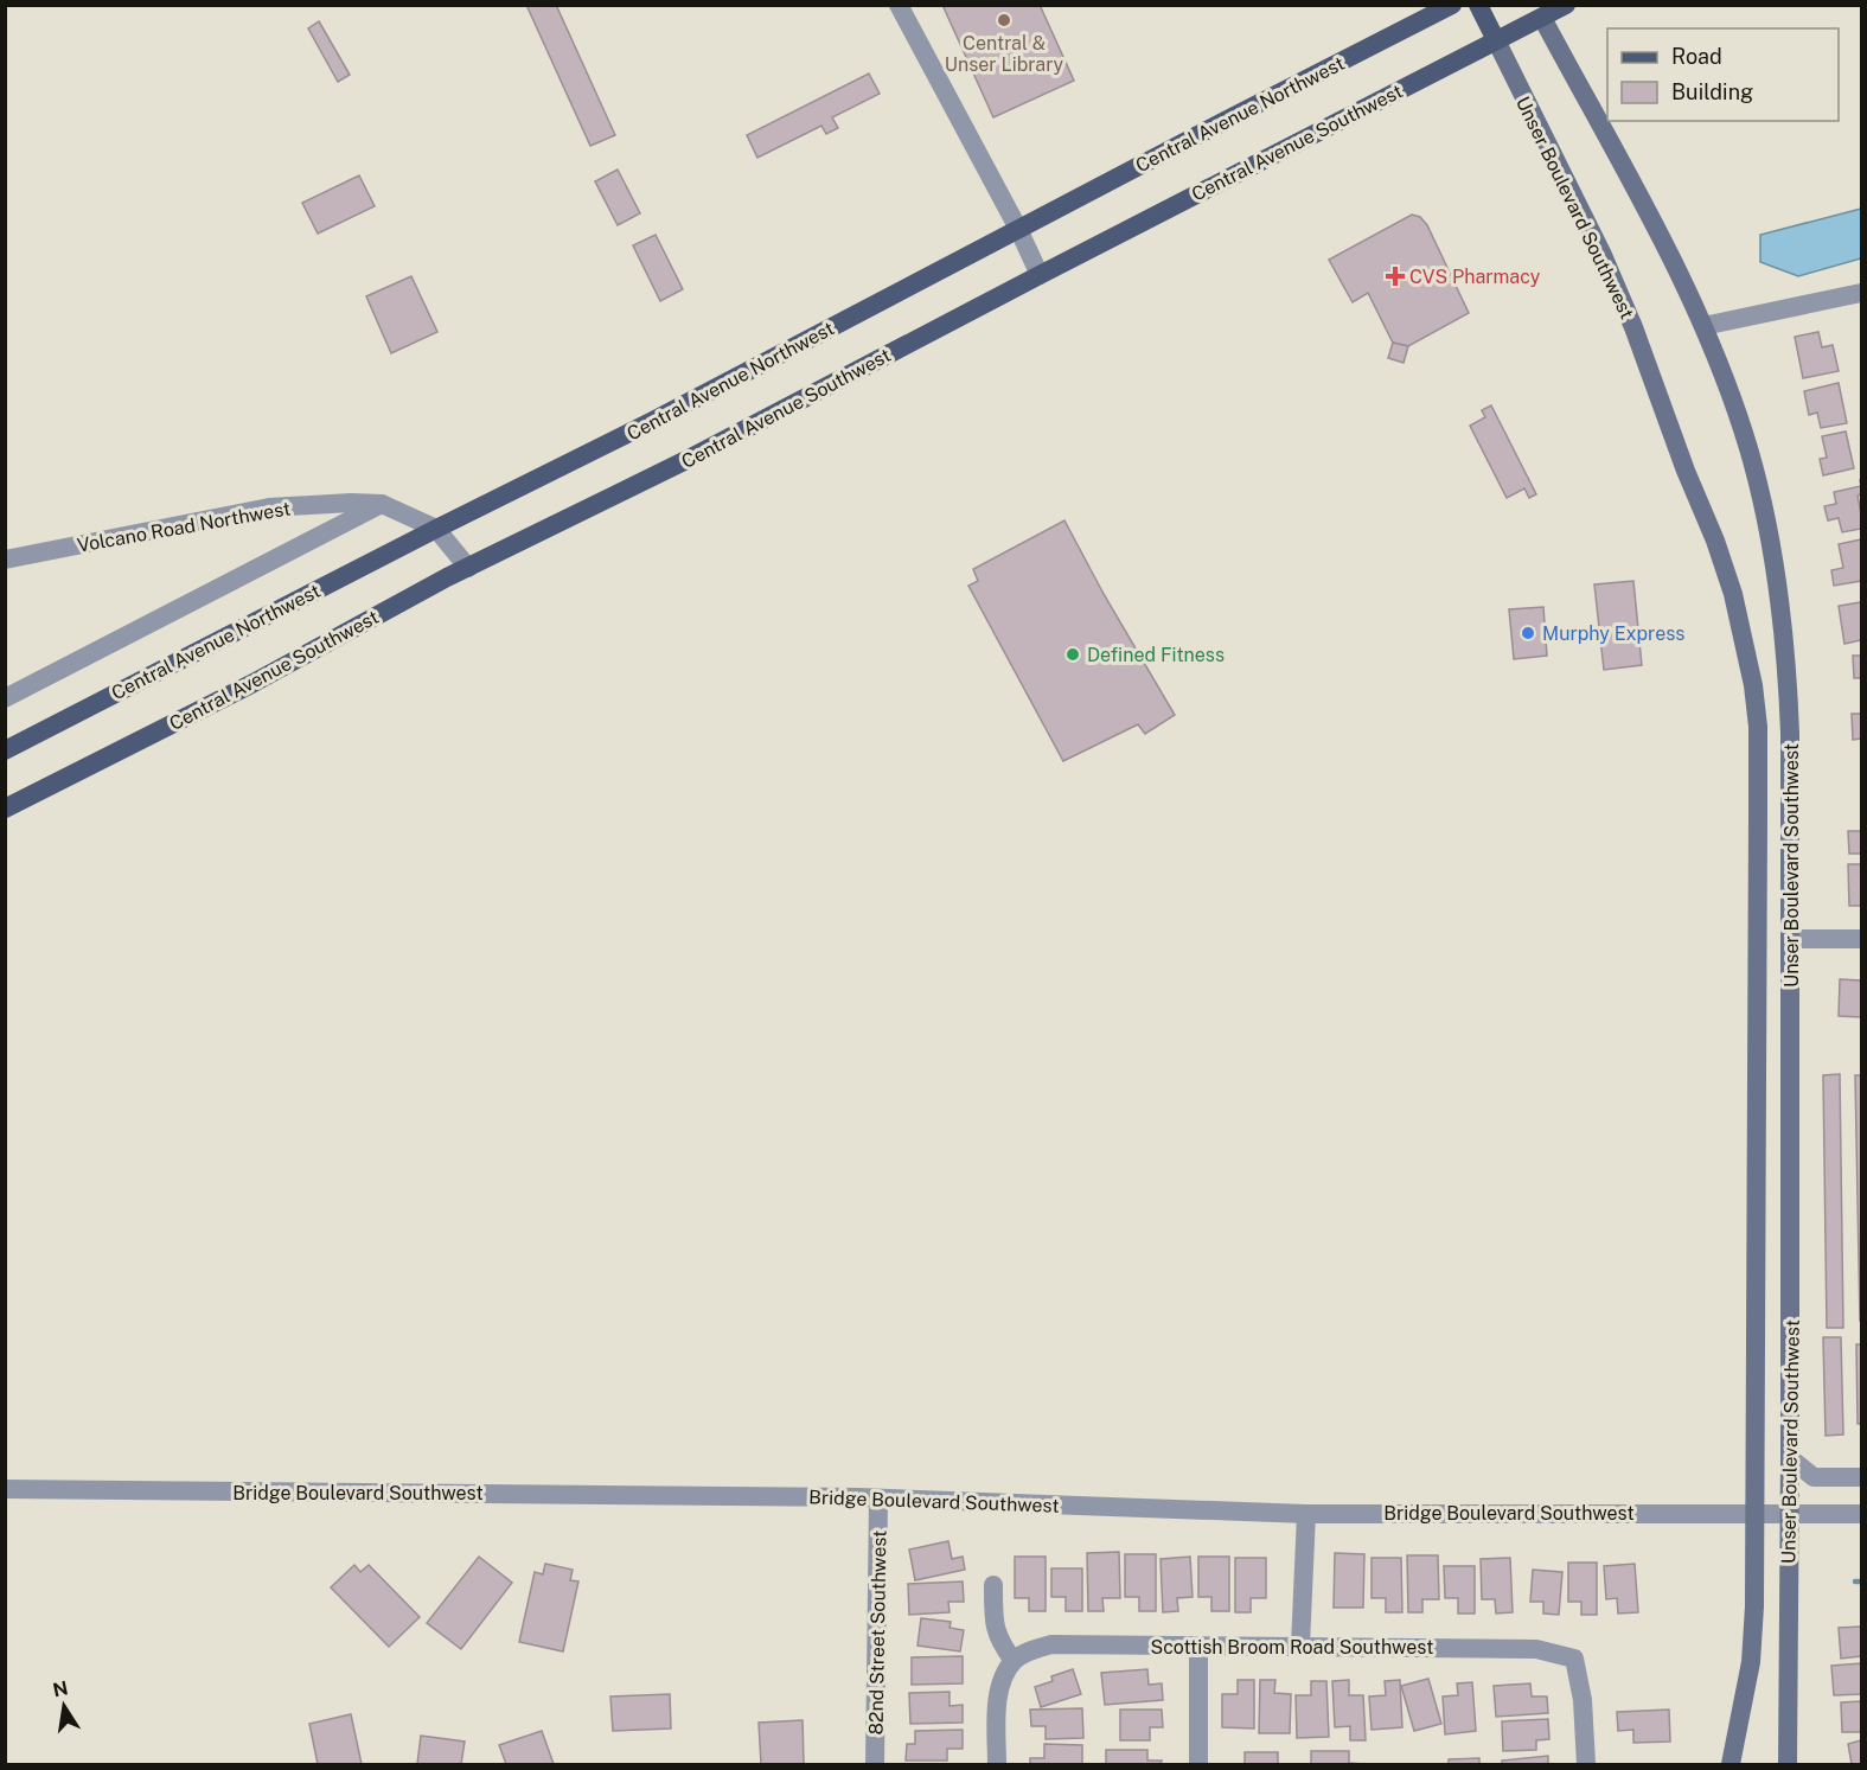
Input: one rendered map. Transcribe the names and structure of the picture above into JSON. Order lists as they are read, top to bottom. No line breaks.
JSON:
{"streets":{"main road":["Central Avenue Northwest","Central Avenue Southwest","Unser Boulevard Southwest"],"street":["Volcano Road Northwest","Bridge Boulevard Southwest","82nd Street Southwest","Scottish Broom Road Southwest"]},"crossings":[["Central Avenue Northwest","Volcano Road Northwest"],["Central Avenue Southwest","Unser Boulevard Southwest"],["Central Avenue Southwest","Volcano Road Northwest"],["Unser Boulevard Southwest","Bridge Boulevard Southwest"],["Bridge Boulevard Southwest","82nd Street Southwest"]],"places":{"other":["Central & Unser Library","Murphy Express","Defined Fitness"],"health":["CVS Pharmacy"]},"legend":["Road","Building"],"north":"top"}
